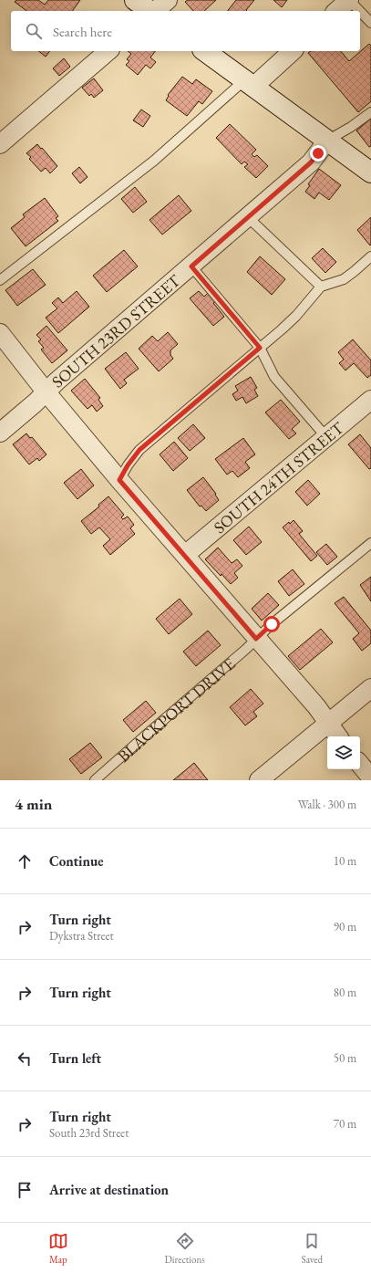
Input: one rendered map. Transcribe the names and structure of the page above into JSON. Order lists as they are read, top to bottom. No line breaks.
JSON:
{"streets":{"street":["SOUTH 23RD STREET","SOUTH 24TH STREET"],"lane":["BLACKPORT DRIVE"]},"page":{"search":"Search here","heading":["4 min","Walk · 300 m"],"list":[["Continue","10 m"],["Turn right","Dykstra Street","90 m"],["Turn right","80 m"],["Turn left","50 m"],["Turn right","South 23rd Street","70 m"],"Arrive at destination"],"nav":["Map","Directions","Saved"]}}
